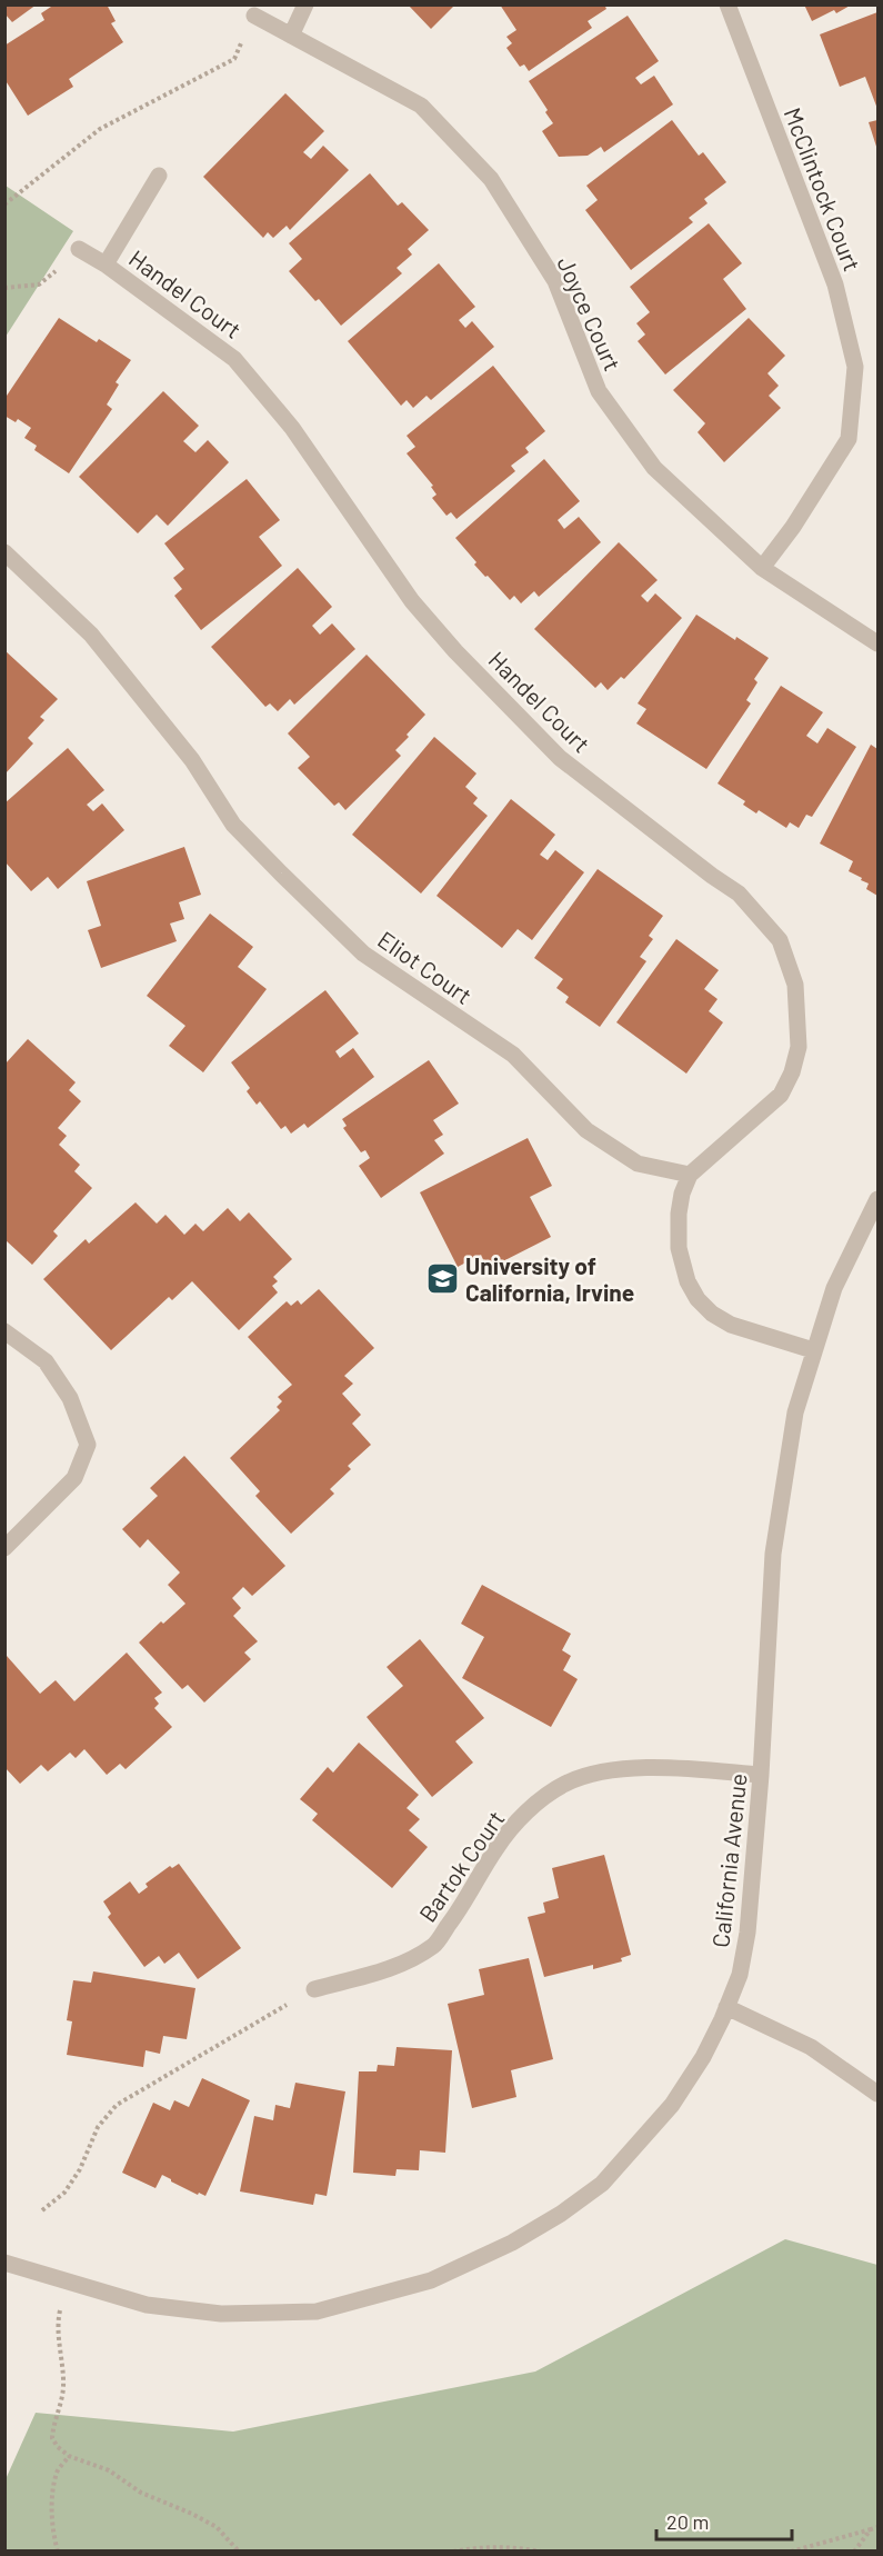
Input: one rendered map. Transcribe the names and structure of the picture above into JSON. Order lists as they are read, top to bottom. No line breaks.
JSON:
{"streets":{"street":["McClintock Court","Handel Court","Joyce Court","Eliot Court","California Avenue","Bartok Court"]},"crossings":[["McClintock Court","Joyce Court"],["Handel Court","Eliot Court"],["California Avenue","Bartok Court"]],"places":{"school or university":["University of California, Irvine"]},"scale_bar":"20 m"}
